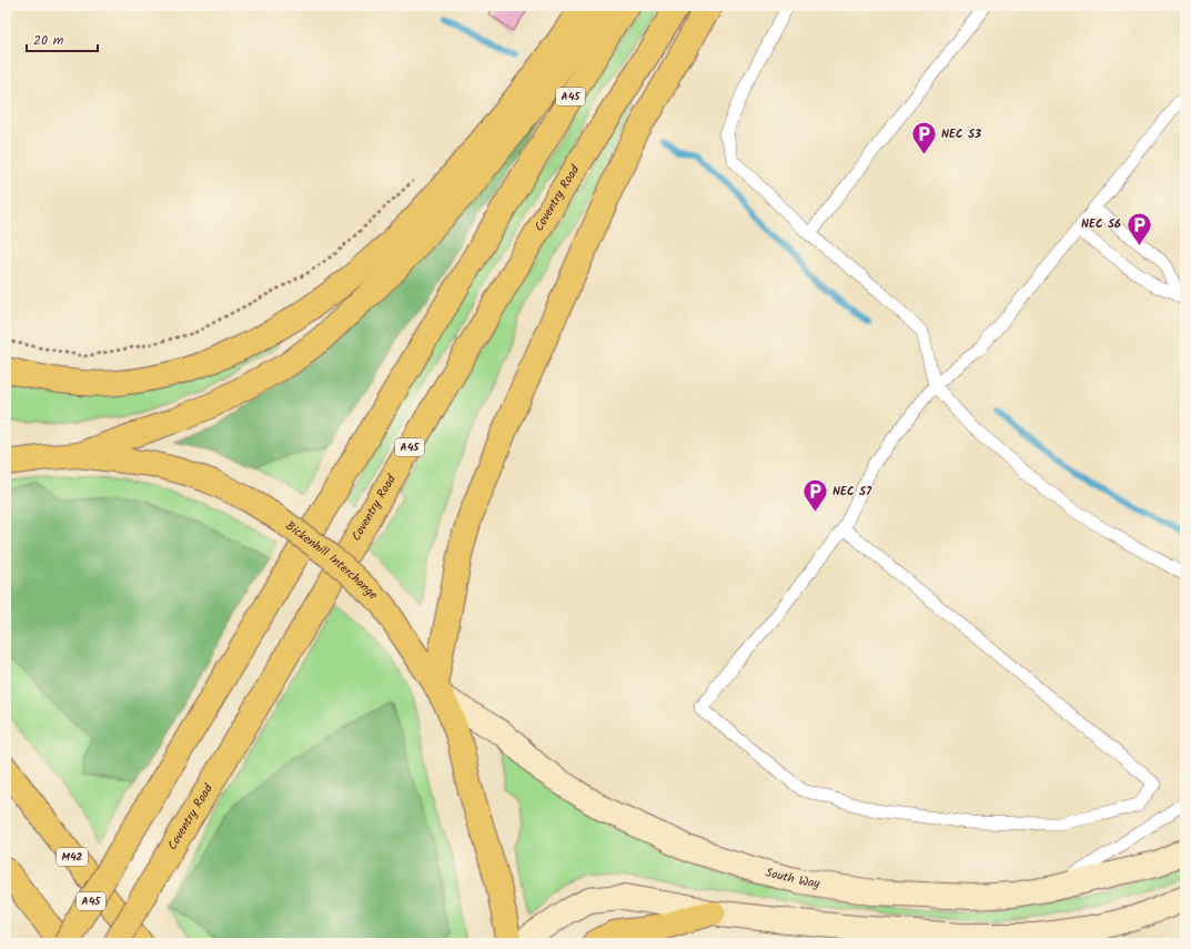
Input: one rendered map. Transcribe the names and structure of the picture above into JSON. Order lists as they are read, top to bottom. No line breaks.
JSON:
{"streets":{"highway":["A45","Coventry Road","Bickenhill Interchange","M42"],"street":["South Way"]},"crossings":[["Bickenhill Interchange","South Way"]],"places":{"parking":["NEC S3","NEC S6","NEC S7"]},"scale_bar":"20 m"}
